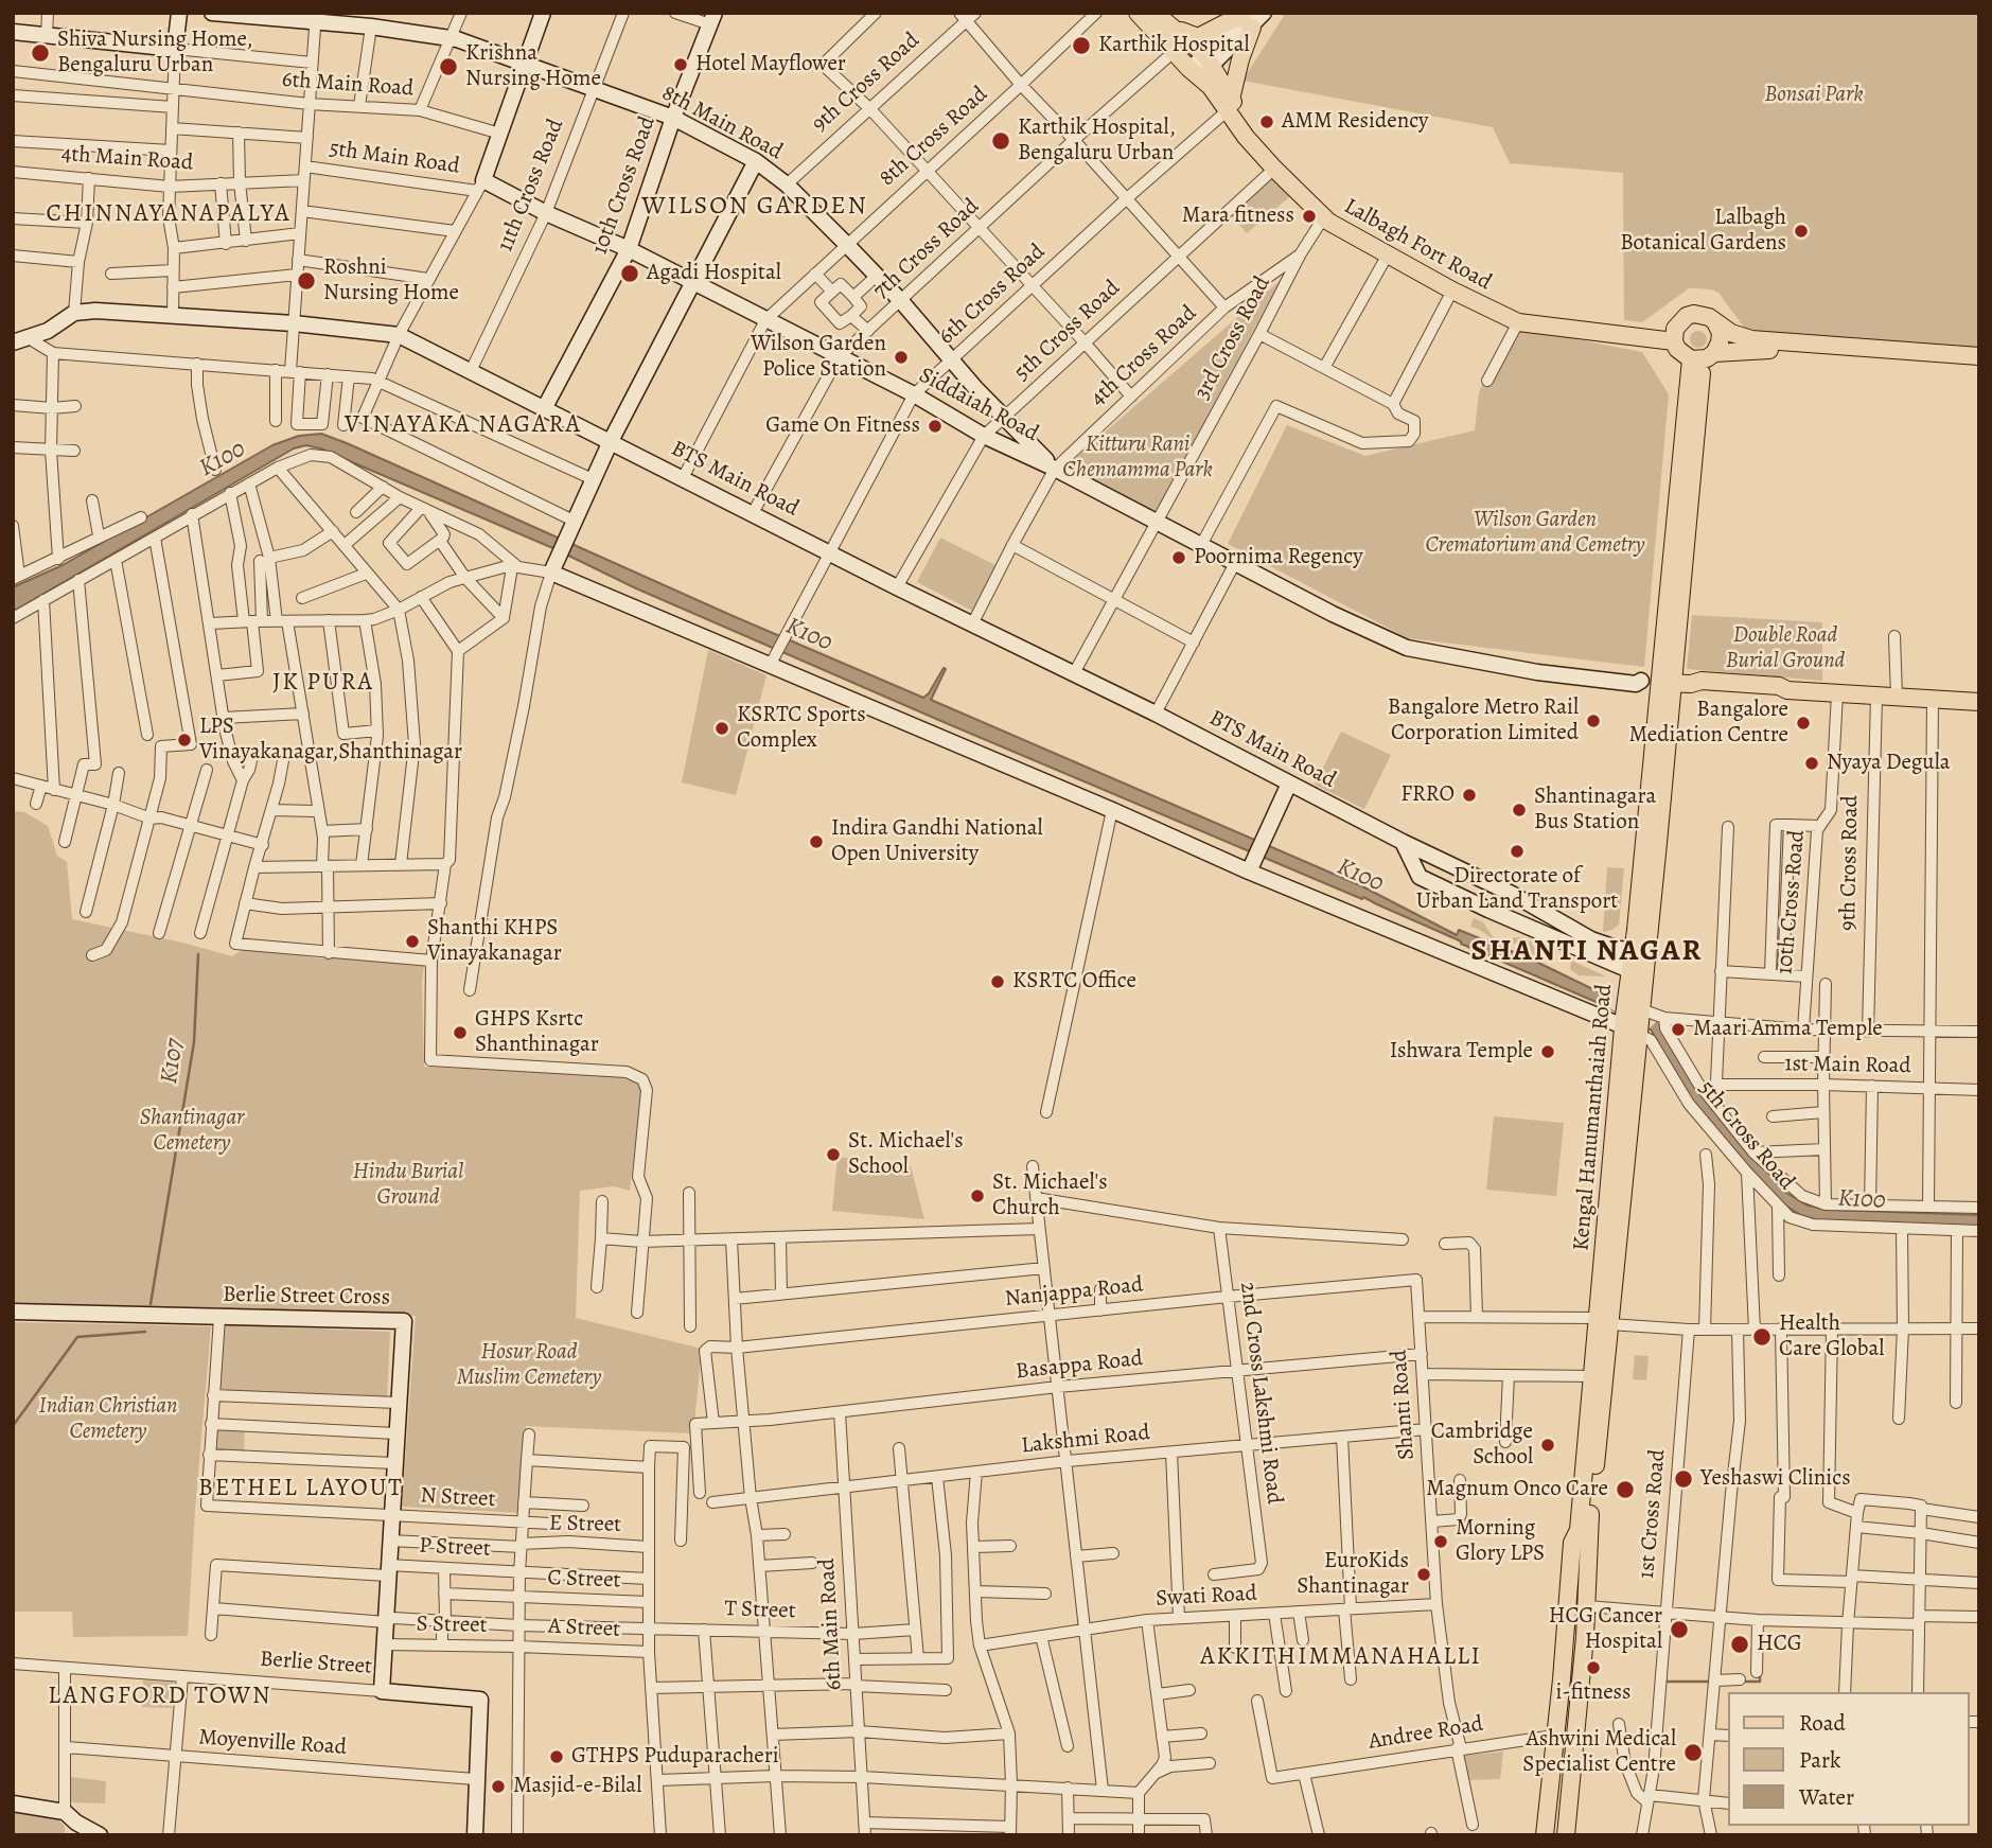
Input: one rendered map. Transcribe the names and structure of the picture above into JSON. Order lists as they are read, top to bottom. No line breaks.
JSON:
{"streets":{"main road":["Lalbagh Fort Road","Kengal Hanumanthaiah Road"],"street":["9th Cross Road","6th Main Road","8th Main Road","8th Cross Road","5th Main Road","4th Main Road","11th Cross Road","10th Cross Road","7th Cross Road","6th Cross Road","5th Cross Road","3rd Cross Road","4th Cross Road","Siddaiah Road","BTS Main Road","1st Main Road","Nanjappa Road","Berlie Street Cross","Basappa Road","2nd Cross Lakshmi Road","Shanti Road","Lakshmi Road","N Street","1st Cross Road","E Street","P Street","C Street","Swati Road","T Street","S Street","A Street","Berlie Street","Andree Road","Moyenville Road"]},"crossings":[["9th Cross Road","8th Main Road"],["6th Main Road","Basappa Road"],["6th Main Road","Lakshmi Road"],["6th Main Road","T Street"],["8th Main Road","8th Cross Road"],["8th Main Road","11th Cross Road"],["8th Main Road","10th Cross Road"],["8th Main Road","7th Cross Road"],["8th Main Road","6th Cross Road"],["8th Main Road","5th Cross Road"],["8th Main Road","4th Cross Road"],["8th Main Road","Siddaiah Road"],["8th Cross Road","Siddaiah Road"],["8th Cross Road","BTS Main Road"],["5th Main Road","Siddaiah Road"],["11th Cross Road","Siddaiah Road"],["11th Cross Road","BTS Main Road"],["10th Cross Road","Siddaiah Road"],["10th Cross Road","BTS Main Road"],["Lalbagh Fort Road","6th Cross Road"],["Lalbagh Fort Road","5th Cross Road"],["Lalbagh Fort Road","3rd Cross Road"],["Lalbagh Fort Road","Kengal Hanumanthaiah Road"],["7th Cross Road","Siddaiah Road"],["7th Cross Road","BTS Main Road"],["6th Cross Road","Siddaiah Road"],["6th Cross Road","BTS Main Road"],["5th Cross Road","Siddaiah Road"],["5th Cross Road","BTS Main Road"],["5th Cross Road","Kengal Hanumanthaiah Road"],["3rd Cross Road","4th Cross Road"],["3rd Cross Road","Siddaiah Road"],["3rd Cross Road","BTS Main Road"],["4th Cross Road","Siddaiah Road"],["4th Cross Road","BTS Main Road"],["Siddaiah Road","Kengal Hanumanthaiah Road"],["BTS Main Road","Kengal Hanumanthaiah Road"],["Kengal Hanumanthaiah Road","Andree Road"],["Nanjappa Road","Basappa Road"],["Nanjappa Road","2nd Cross Lakshmi Road"],["Nanjappa Road","Shanti Road"],["Berlie Street Cross","N Street"],["Berlie Street Cross","E Street"],["Berlie Street Cross","P Street"],["Berlie Street Cross","T Street"],["Berlie Street Cross","S Street"],["Berlie Street Cross","Berlie Street"],["Basappa Road","2nd Cross Lakshmi Road"],["Basappa Road","Shanti Road"],["2nd Cross Lakshmi Road","Lakshmi Road"],["Shanti Road","Lakshmi Road"],["Shanti Road","Swati Road"],["Shanti Road","Andree Road"],["S Street","A Street"],["Berlie Street","Moyenville Road"]],"districts":["WILSON GARDEN","CHINNAYANAPALYA","VINAYAKA NAGARA","JK PURA","SHANTI NAGAR","BETHEL LAYOUT","AKKITHIMMANAHALLI","LANGFORD TOWN"],"water":["K100","K107"],"parks":["Bonsai Park","Kitturu Rani Chennamma Park","Wilson Garden Crematorium and Cemetry","Double Road Burial Ground","Shantinagar Cemetery","Hindu Burial Ground","Hosur Road Muslim Cemetery","Indian Christian Cemetery"],"places":["Karthik Hospital","Shiva Nursing Home, Bengaluru Urban","Hotel Mayflower","Krishna Nursing Home","AMM Residency","Karthik Hospital, Bengaluru Urban","Mara fitness","Lalbagh Botanical Gardens","Agadi Hospital","Roshni Nursing Home","Wilson Garden Police Station","Game On Fitness","Poornima Regency","Bangalore Metro Rail Corporation Limited","Bangalore Mediation Centre","KSRTC Sports Complex","LPS Vinayakanagar,Shanthinagar","Nyaya Degula","FRRO","Shantinagara Bus Station","Indira Gandhi National Open University","Directorate of Urban Land Transport","Shanthi KHPS Vinayakanagar","KSRTC Office","Maari Amma Temple","GHPS Ksrtc Shanthinagar","Ishwara Temple","St. Michael's School","St. Michael's Church","Health Care Global","Cambridge School","Yeshaswi Clinics","Magnum Onco Care","Morning Glory LPS","EuroKids Shantinagar","HCG Cancer Hospital","HCG","i-fitness","Ashwini Medical Specialist Centre","GTHPS Puduparacheri","Masjid-e-Bilal"],"legend":["Road","Park","Water"]}
